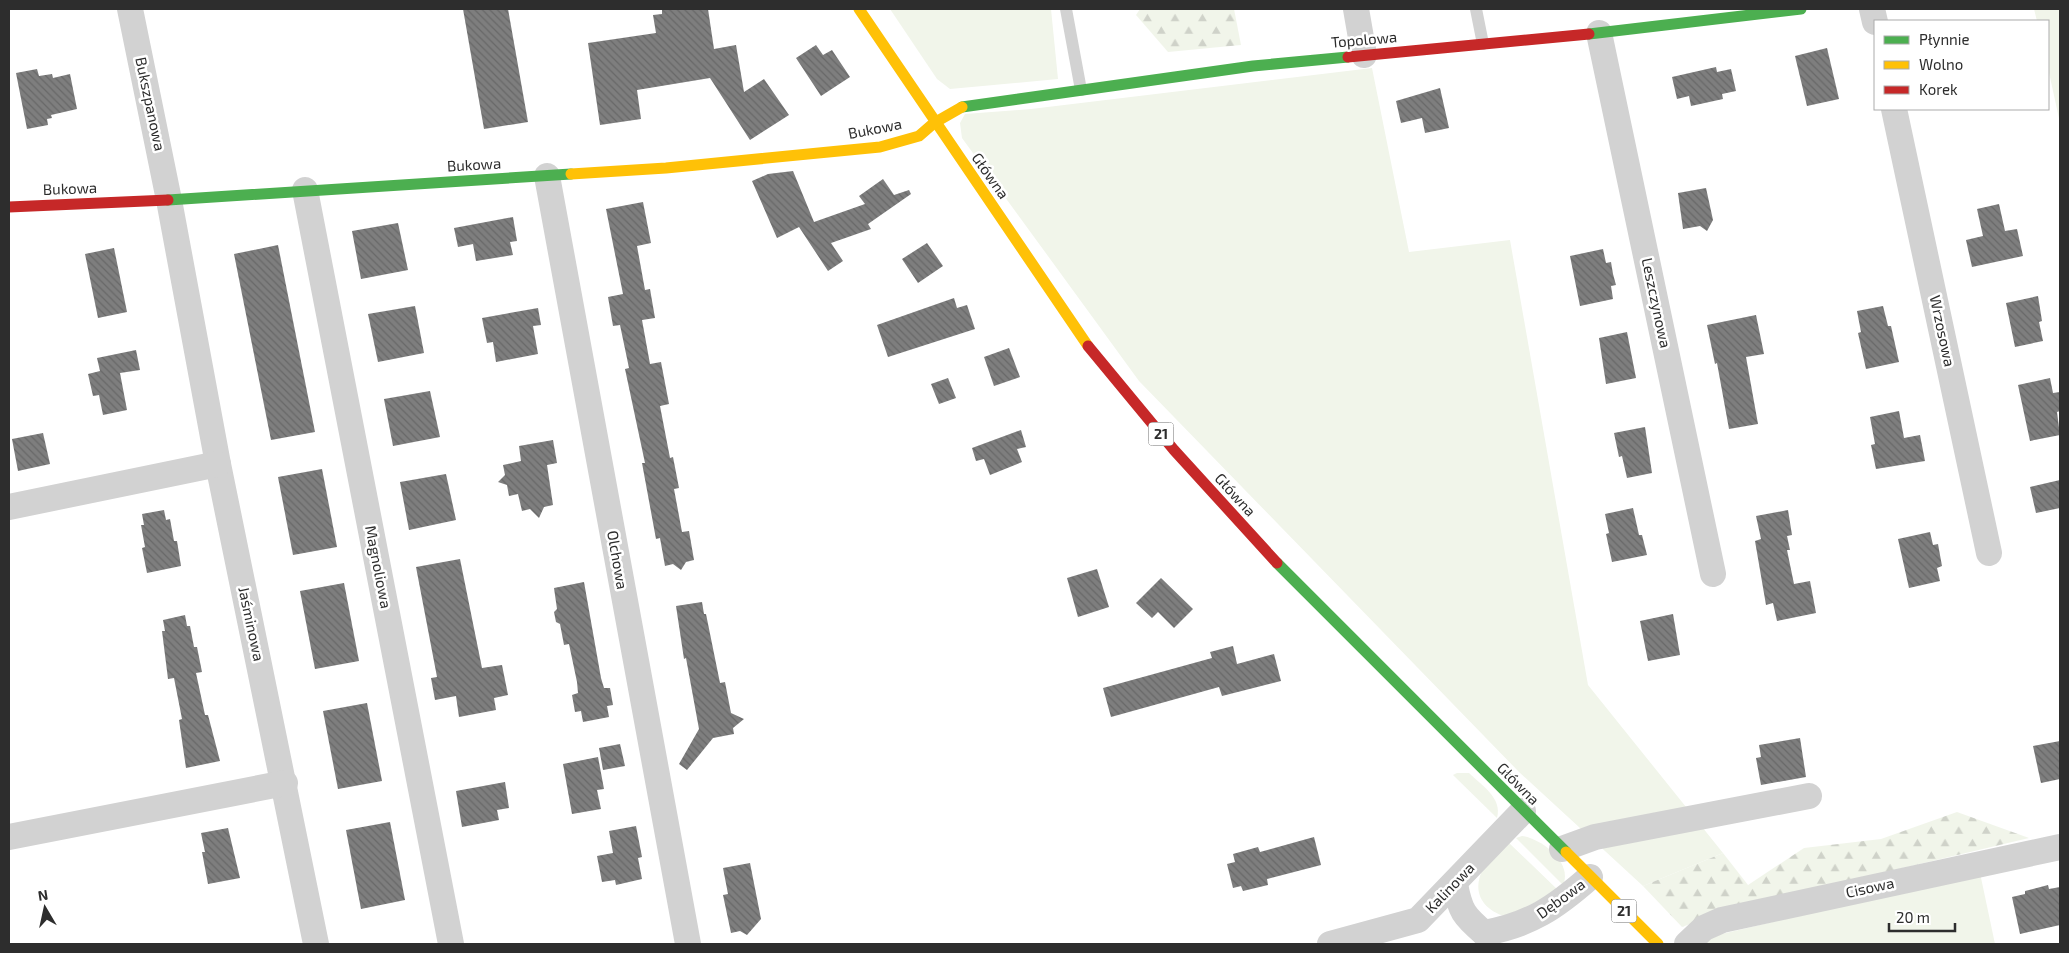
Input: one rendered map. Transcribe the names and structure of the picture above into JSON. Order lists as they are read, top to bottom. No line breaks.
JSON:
{"streets":{"street":["Topolowa","Bukszpanowa","Bukowa","Główna","Leszczynowa","Wrzosowa","21","Olchowa","Magnoliowa","Jaśminowa","Kalinowa","Cisowa","Dębowa"]},"crossings":[["Topolowa","Bukowa"],["Topolowa","Główna"],["Topolowa","Leszczynowa"],["Bukszpanowa","Bukowa"],["Bukszpanowa","Jaśminowa"],["Bukowa","Główna"],["Bukowa","Olchowa"],["Bukowa","Magnoliowa"],["Bukowa","Jaśminowa"],["Główna","Kalinowa"],["Główna","Dębowa"]],"legend":["Płynnie","Wolno","Korek"],"scale_bar":"20 m","north":"top"}
